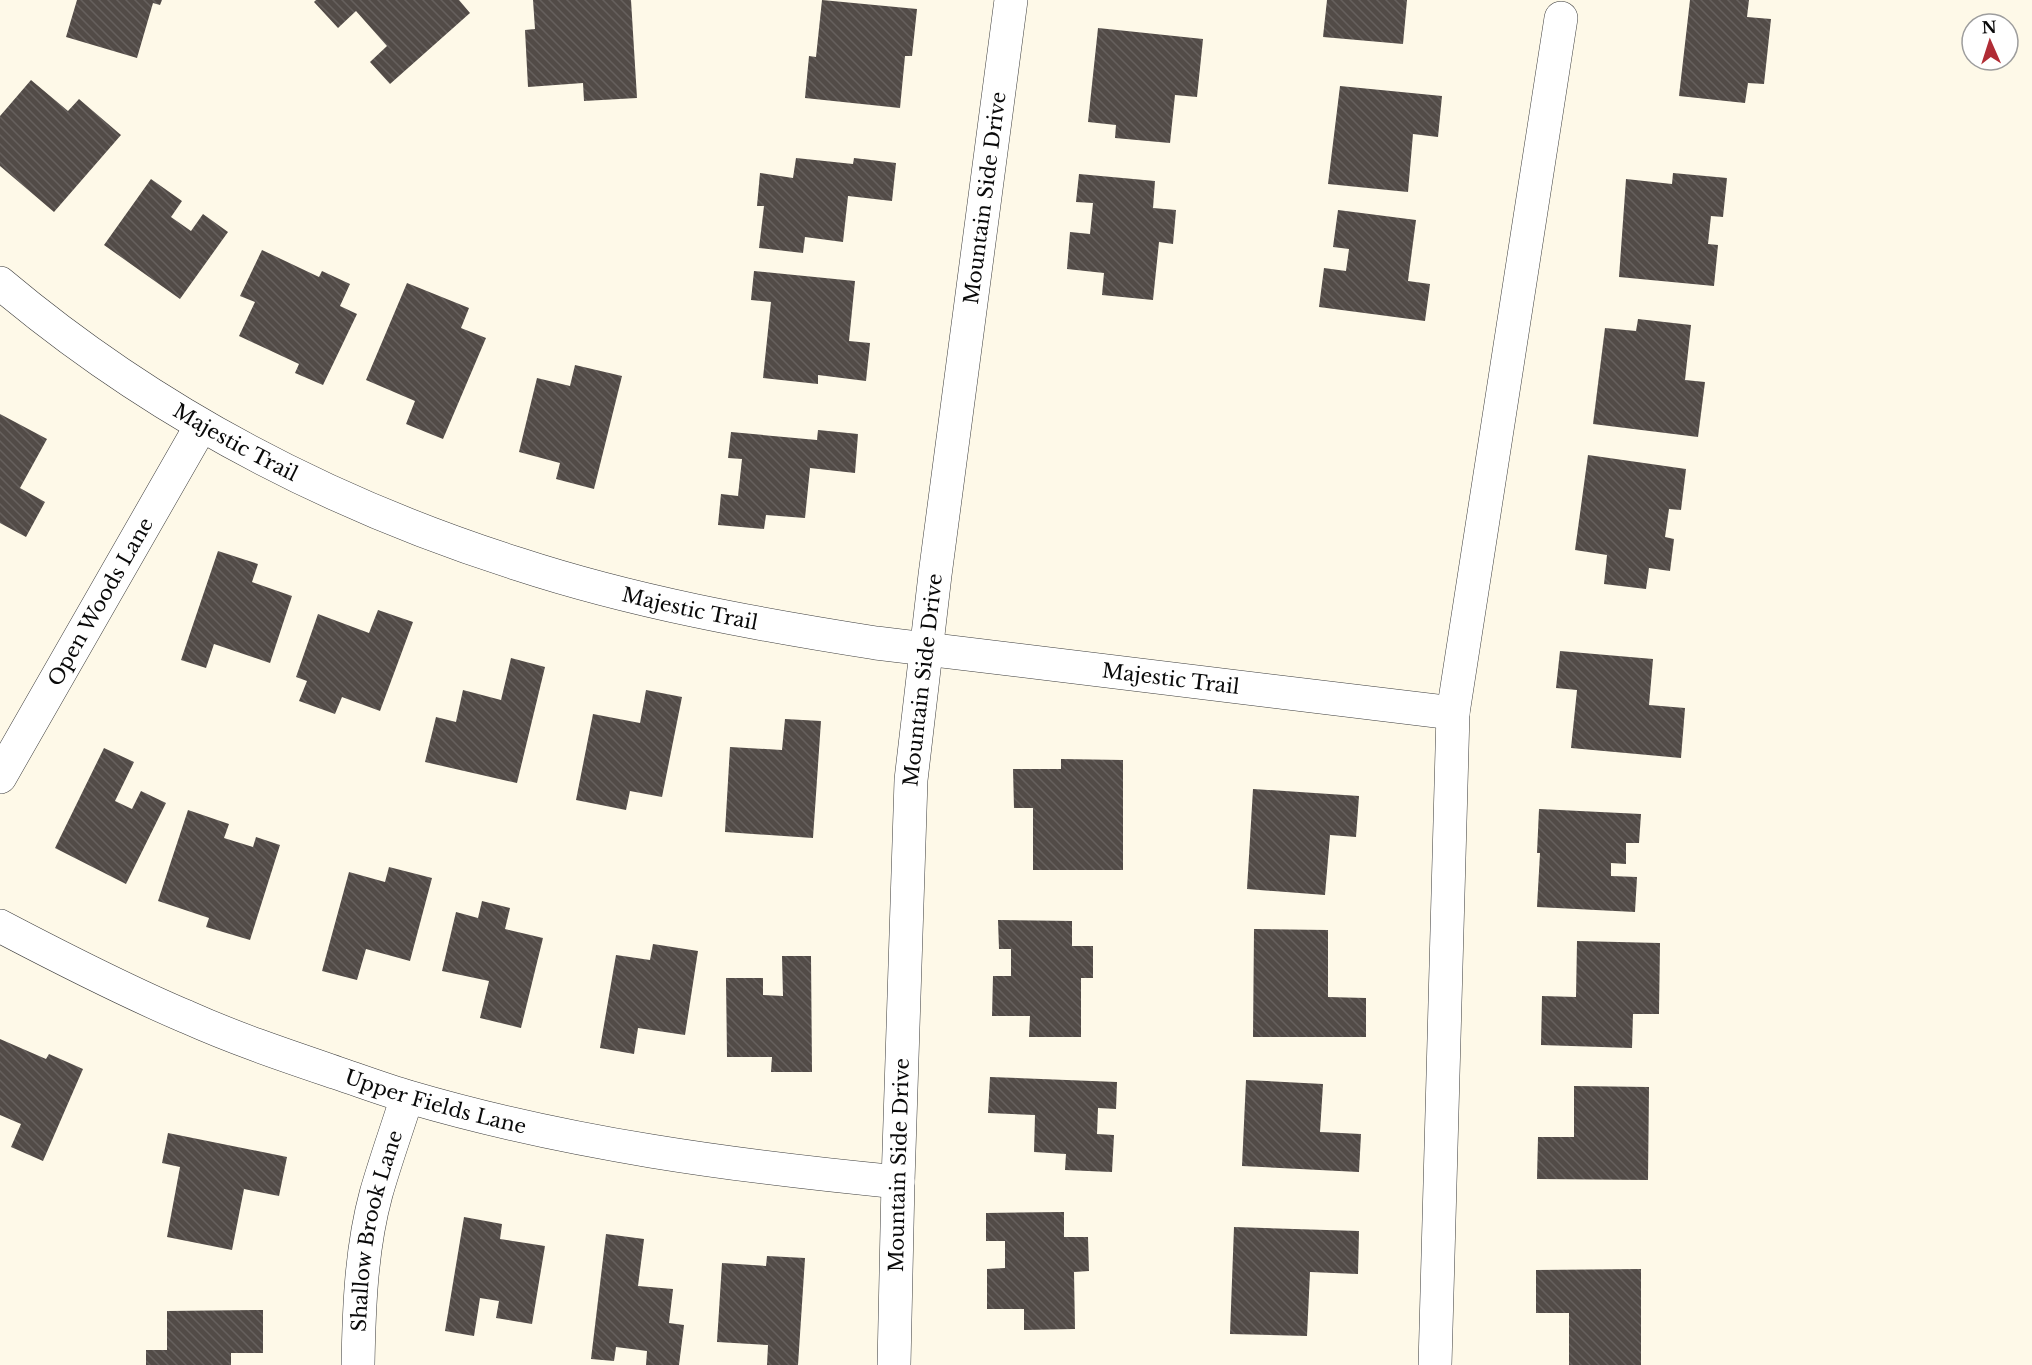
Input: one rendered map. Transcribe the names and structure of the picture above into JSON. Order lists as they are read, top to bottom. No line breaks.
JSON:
{"streets":{"street":["Mountain Side Drive","Majestic Trail","Open Woods Lane","Upper Fields Lane","Shallow Brook Lane"]},"crossings":[["Mountain Side Drive","Majestic Trail"],["Mountain Side Drive","Upper Fields Lane"],["Majestic Trail","Open Woods Lane"],["Upper Fields Lane","Shallow Brook Lane"]],"north":"top"}
